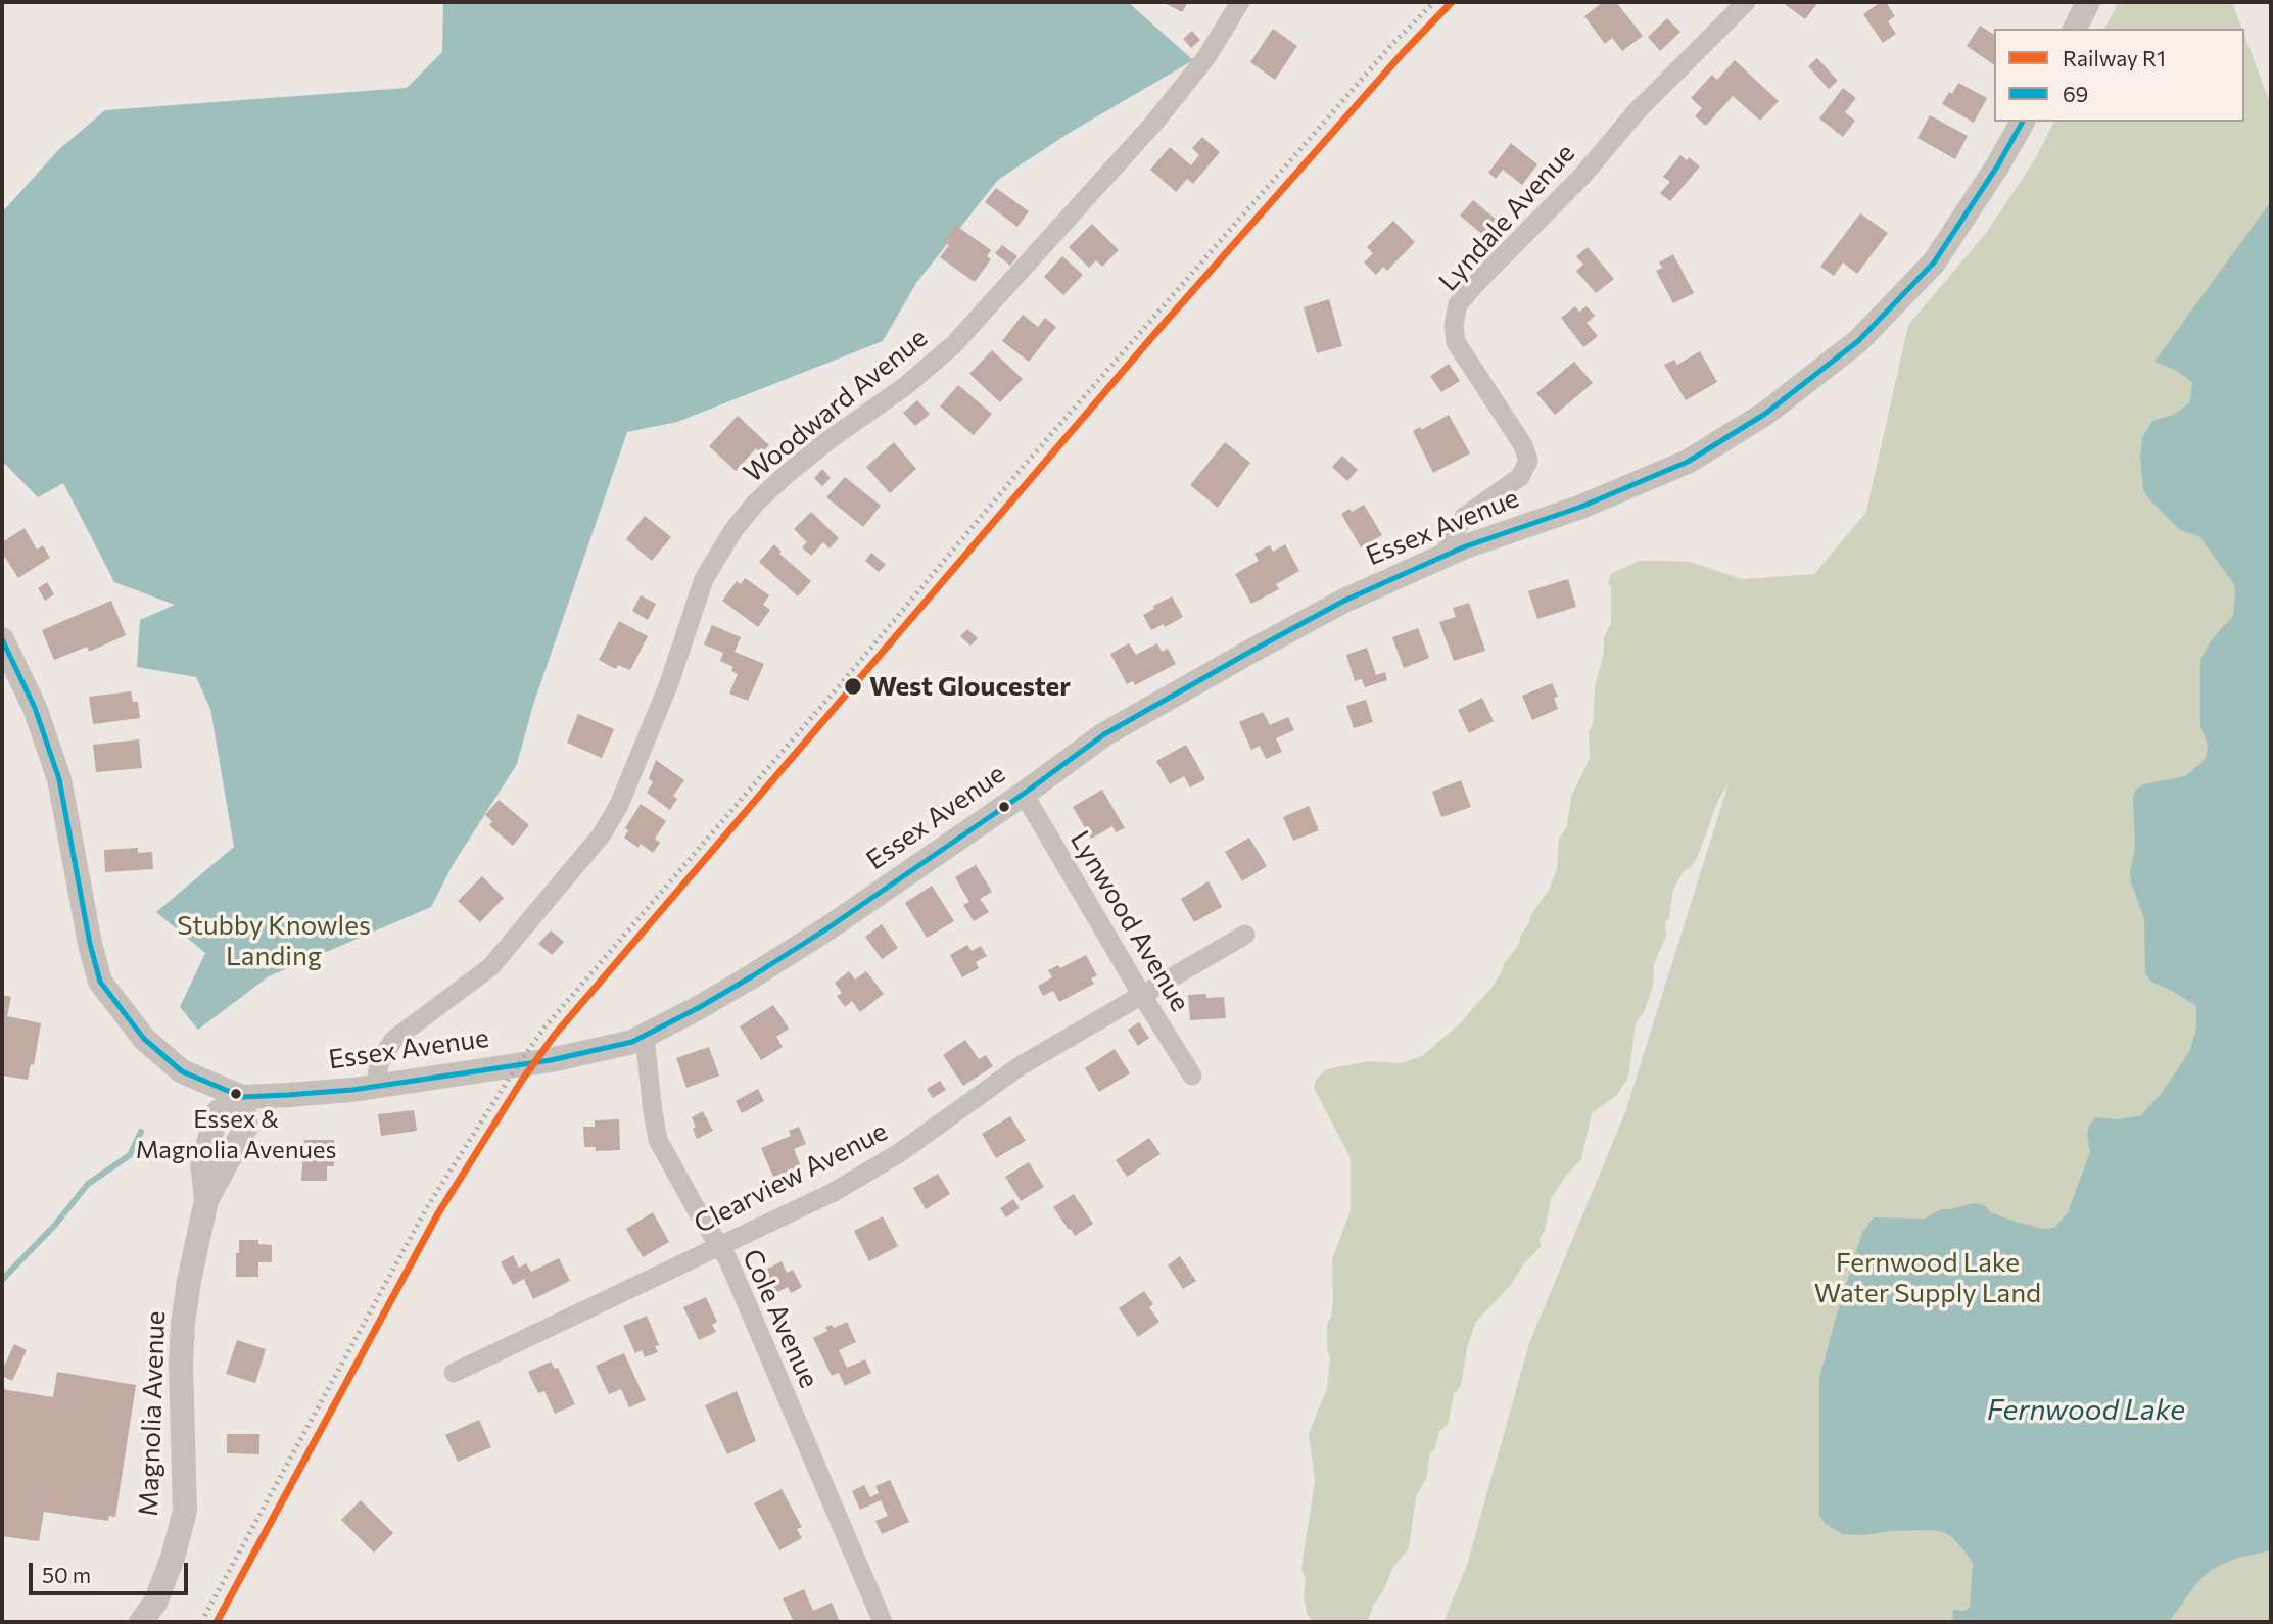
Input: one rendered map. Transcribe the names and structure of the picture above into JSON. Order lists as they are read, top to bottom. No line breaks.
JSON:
{"streets":{"street":["Lyndale Avenue","Woodward Avenue","Essex Avenue","Lynwood Avenue","Clearview Avenue","Cole Avenue","Magnolia Avenue"]},"crossings":[["Lyndale Avenue","Essex Avenue"],["Woodward Avenue","Essex Avenue"],["Essex Avenue","Lynwood Avenue"],["Essex Avenue","Cole Avenue"],["Essex Avenue","Magnolia Avenue"],["Lynwood Avenue","Clearview Avenue"],["Clearview Avenue","Cole Avenue"]],"water":["Fernwood Lake"],"parks":["Stubby Knowles Landing","Fernwood Lake Water Supply Land"],"places":["West Gloucester","Essex & Magnolia Avenues"],"lines":["rail line R1","transit line 69"],"legend":["Railway R1","69"],"scale_bar":"50 m"}
